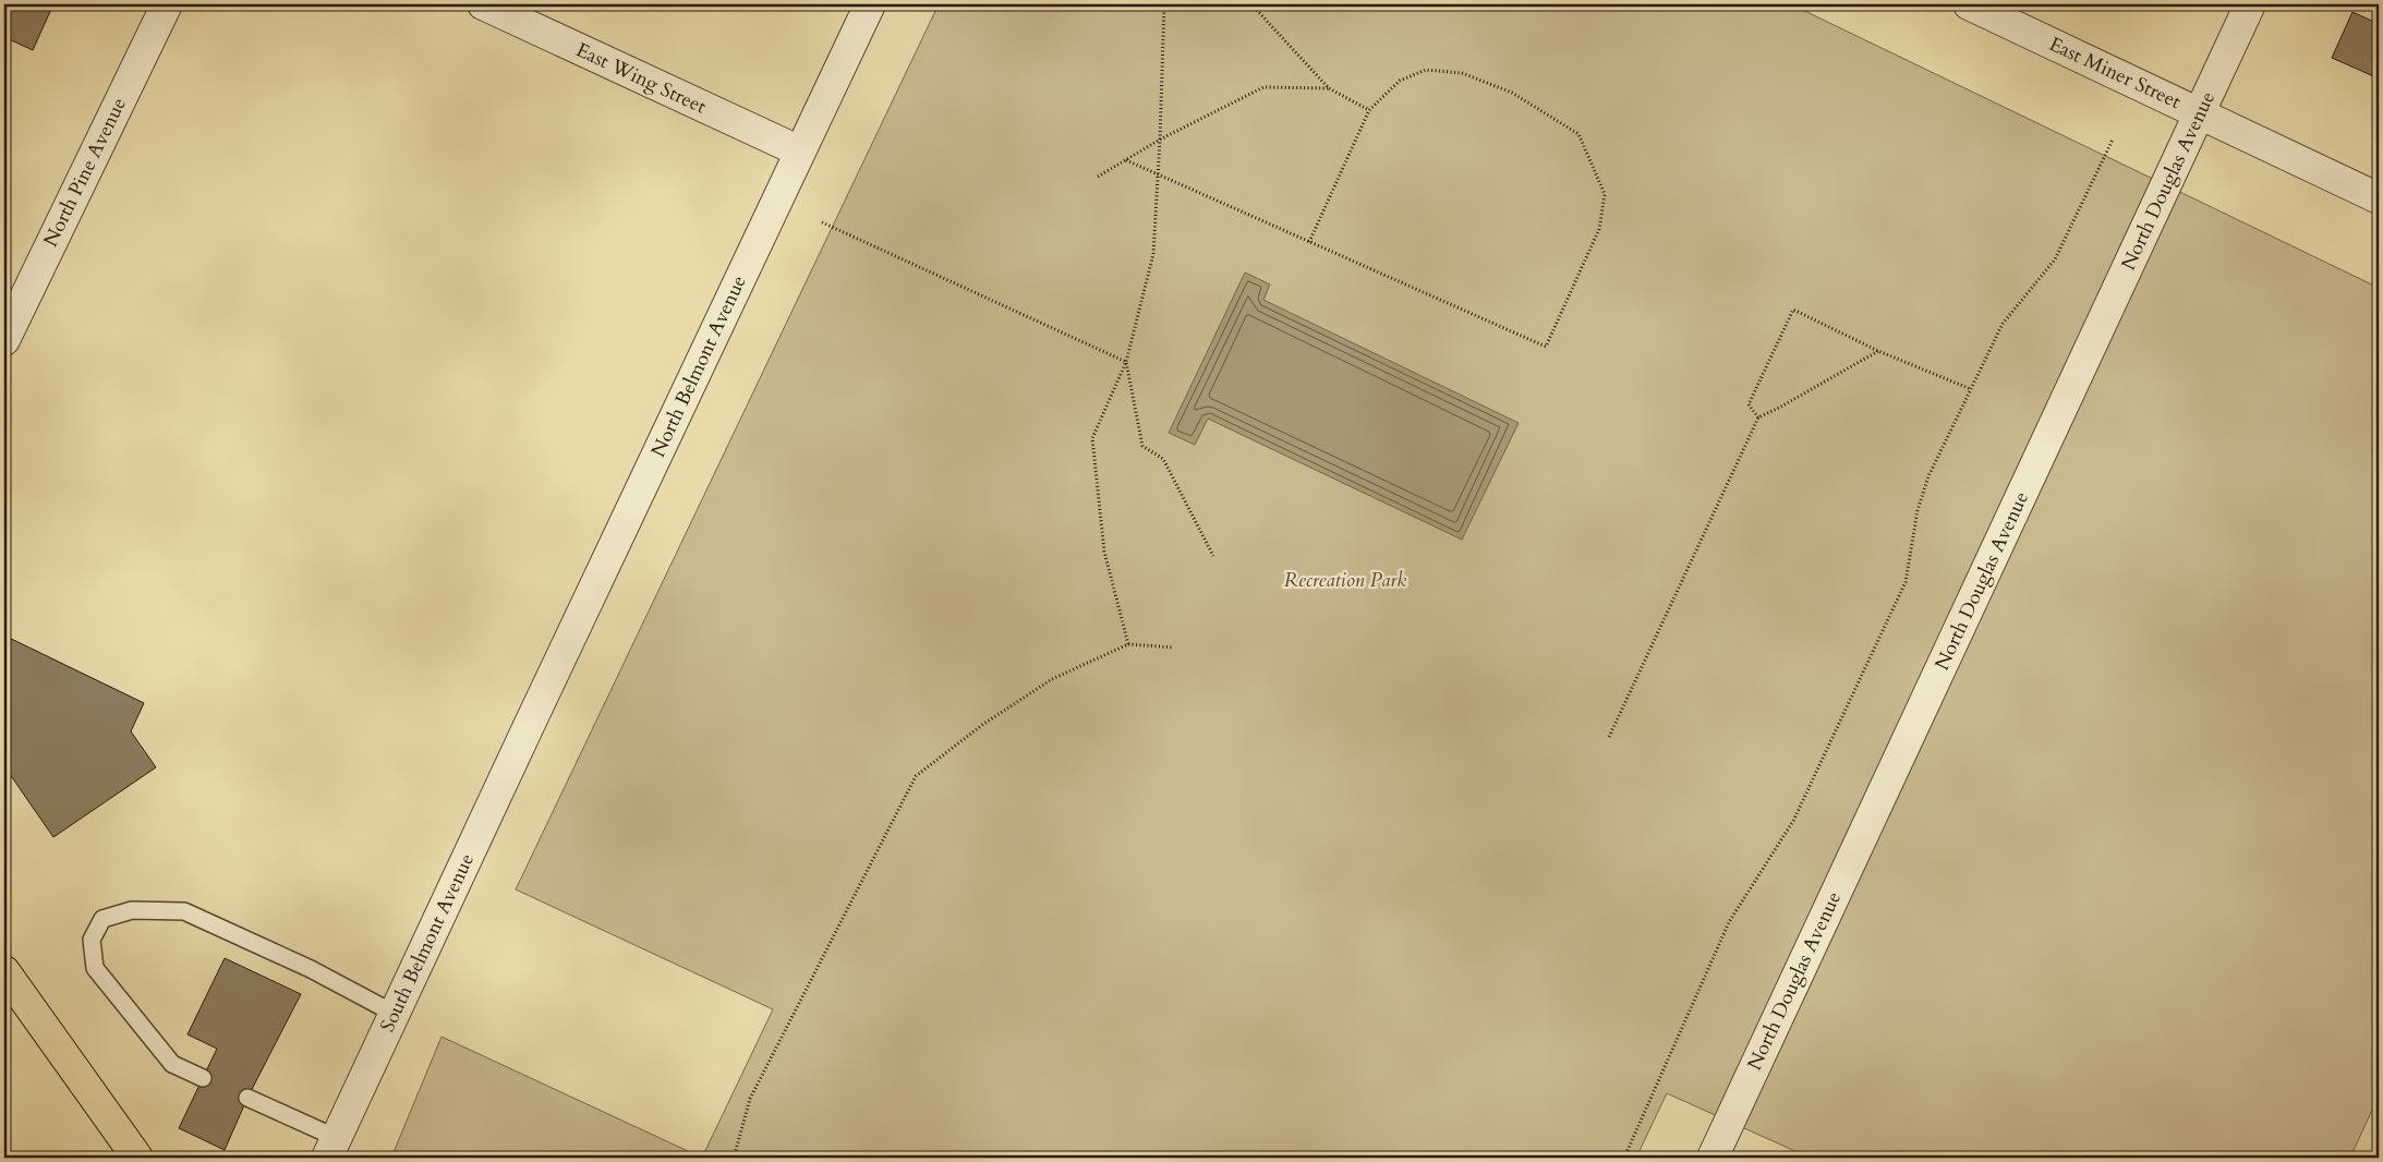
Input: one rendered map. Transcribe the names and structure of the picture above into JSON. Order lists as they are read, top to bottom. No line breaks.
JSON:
{"streets":{"street":["East Miner Street","East Wing Street","North Pine Avenue","North Douglas Avenue","North Belmont Avenue","South Belmont Avenue"]},"crossings":[["East Miner Street","North Douglas Avenue"],["East Wing Street","North Belmont Avenue"],["North Belmont Avenue","South Belmont Avenue"]],"parks":["Recreation Park"]}
